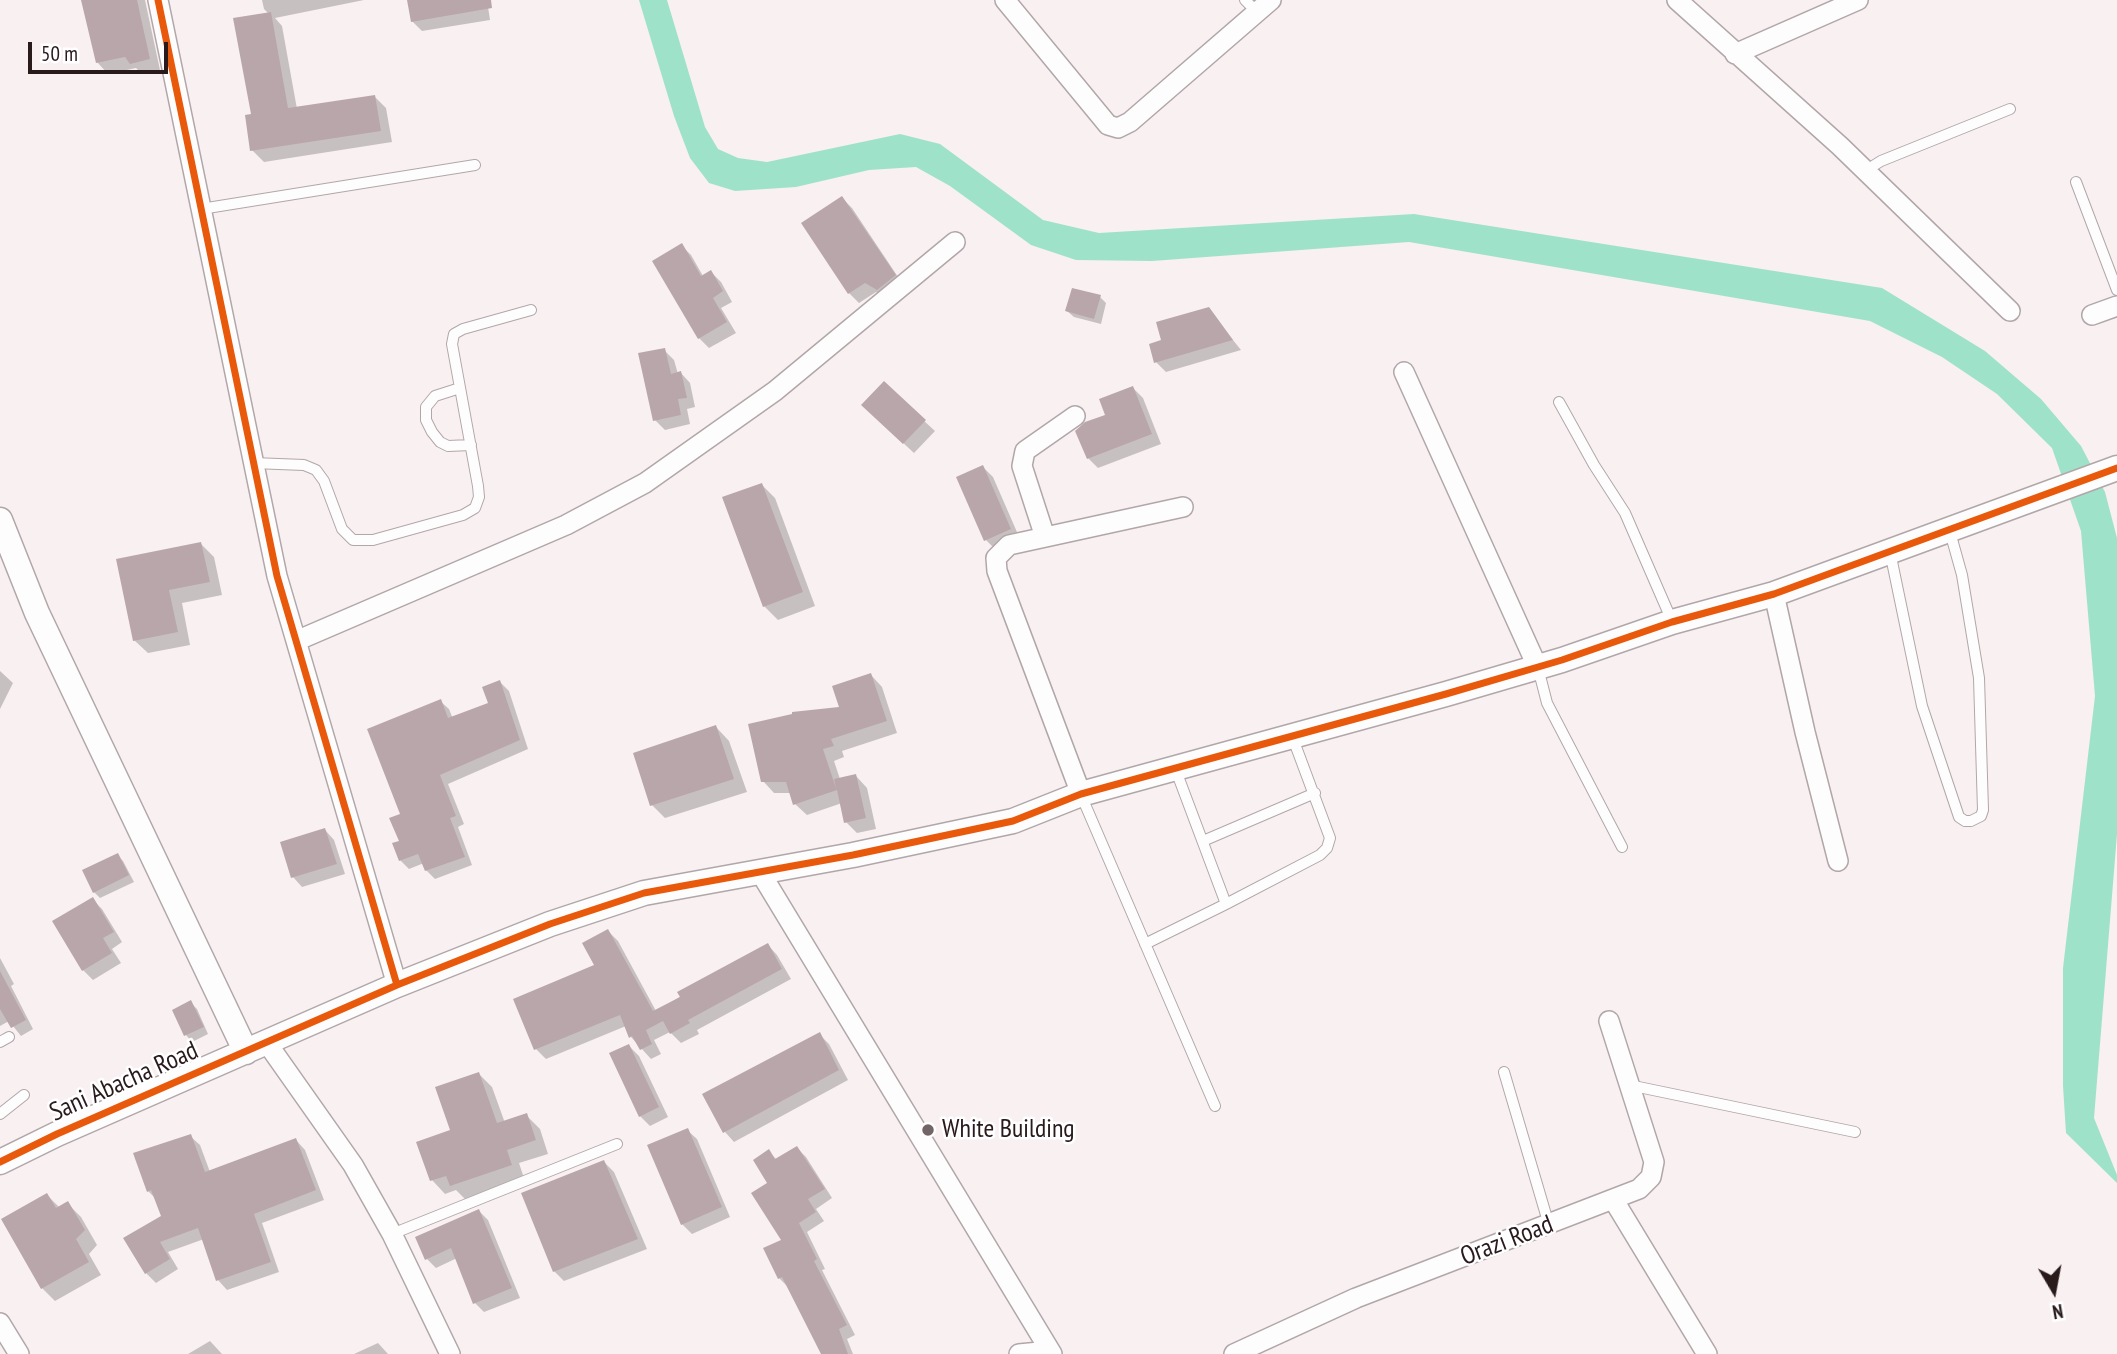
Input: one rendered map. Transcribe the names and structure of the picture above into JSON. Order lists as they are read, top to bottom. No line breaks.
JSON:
{"streets":{"street":["Sani Abacha Road","Orazi Road"]},"places":["White Building"],"scale_bar":"50 m","north":"bottom"}
